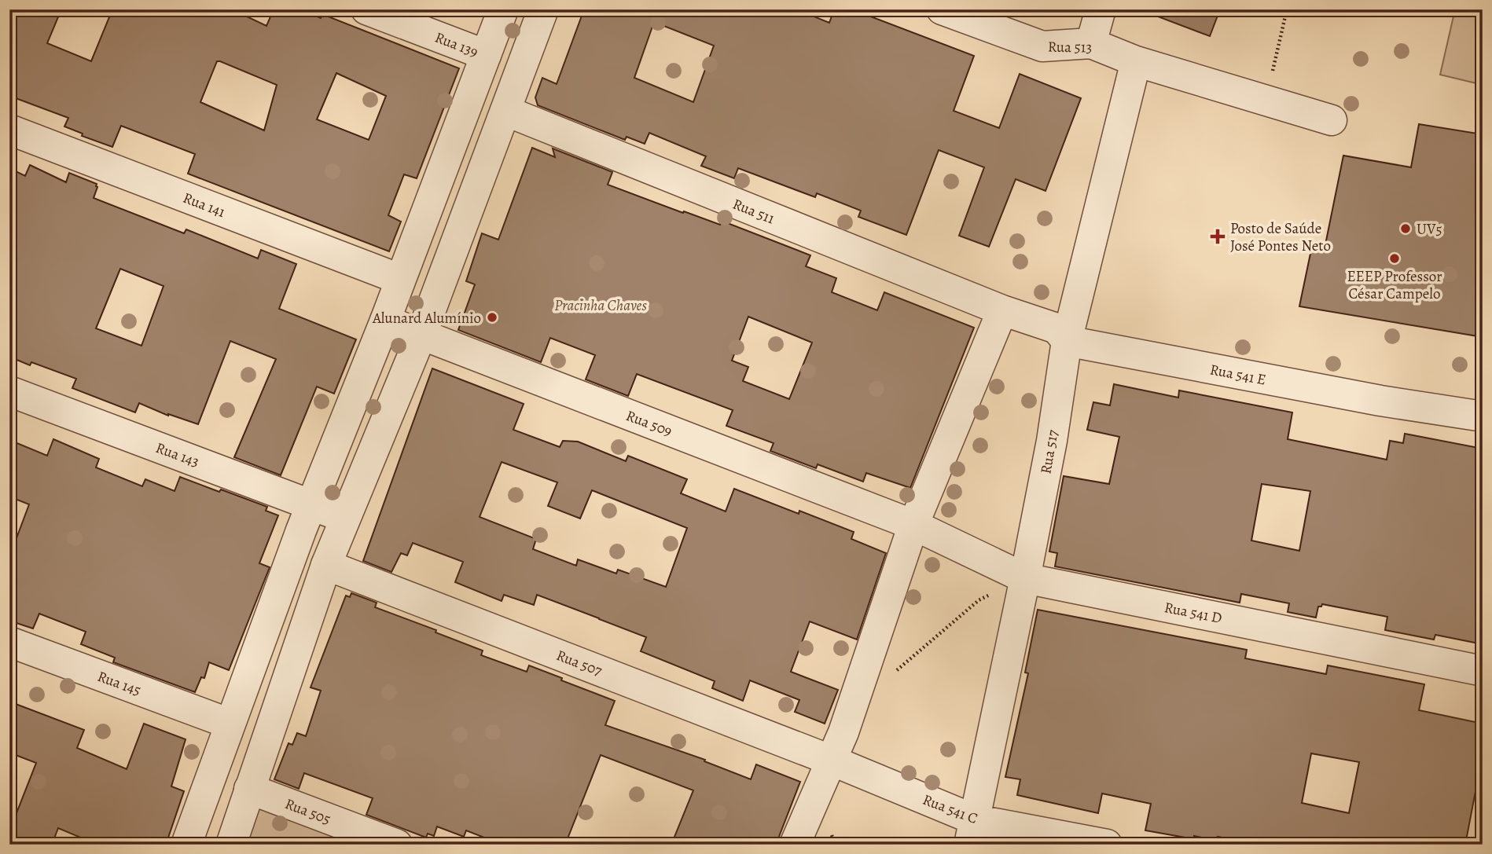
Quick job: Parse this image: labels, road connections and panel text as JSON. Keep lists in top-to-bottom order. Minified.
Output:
{"streets":{"street":["Rua 139","Rua 513","Rua 141","Rua 511","Rua 541 E","Rua 509","Rua 517","Rua 143","Rua 541 D","Rua 507","Rua 145","Rua 541 C","Rua 505"]},"crossings":[["Rua 513","Rua 517"],["Rua 511","Rua 541 E"],["Rua 541 E","Rua 517"],["Rua 509","Rua 541 D"],["Rua 517","Rua 541 D"],["Rua 517","Rua 541 C"],["Rua 507","Rua 541 C"]],"parks":["Pracinha Chaves"],"places":{"other":["UV5","EEEP Professor César Campelo","Alunard Alumínio"],"health":["Posto de Saúde José Pontes Neto"]}}
